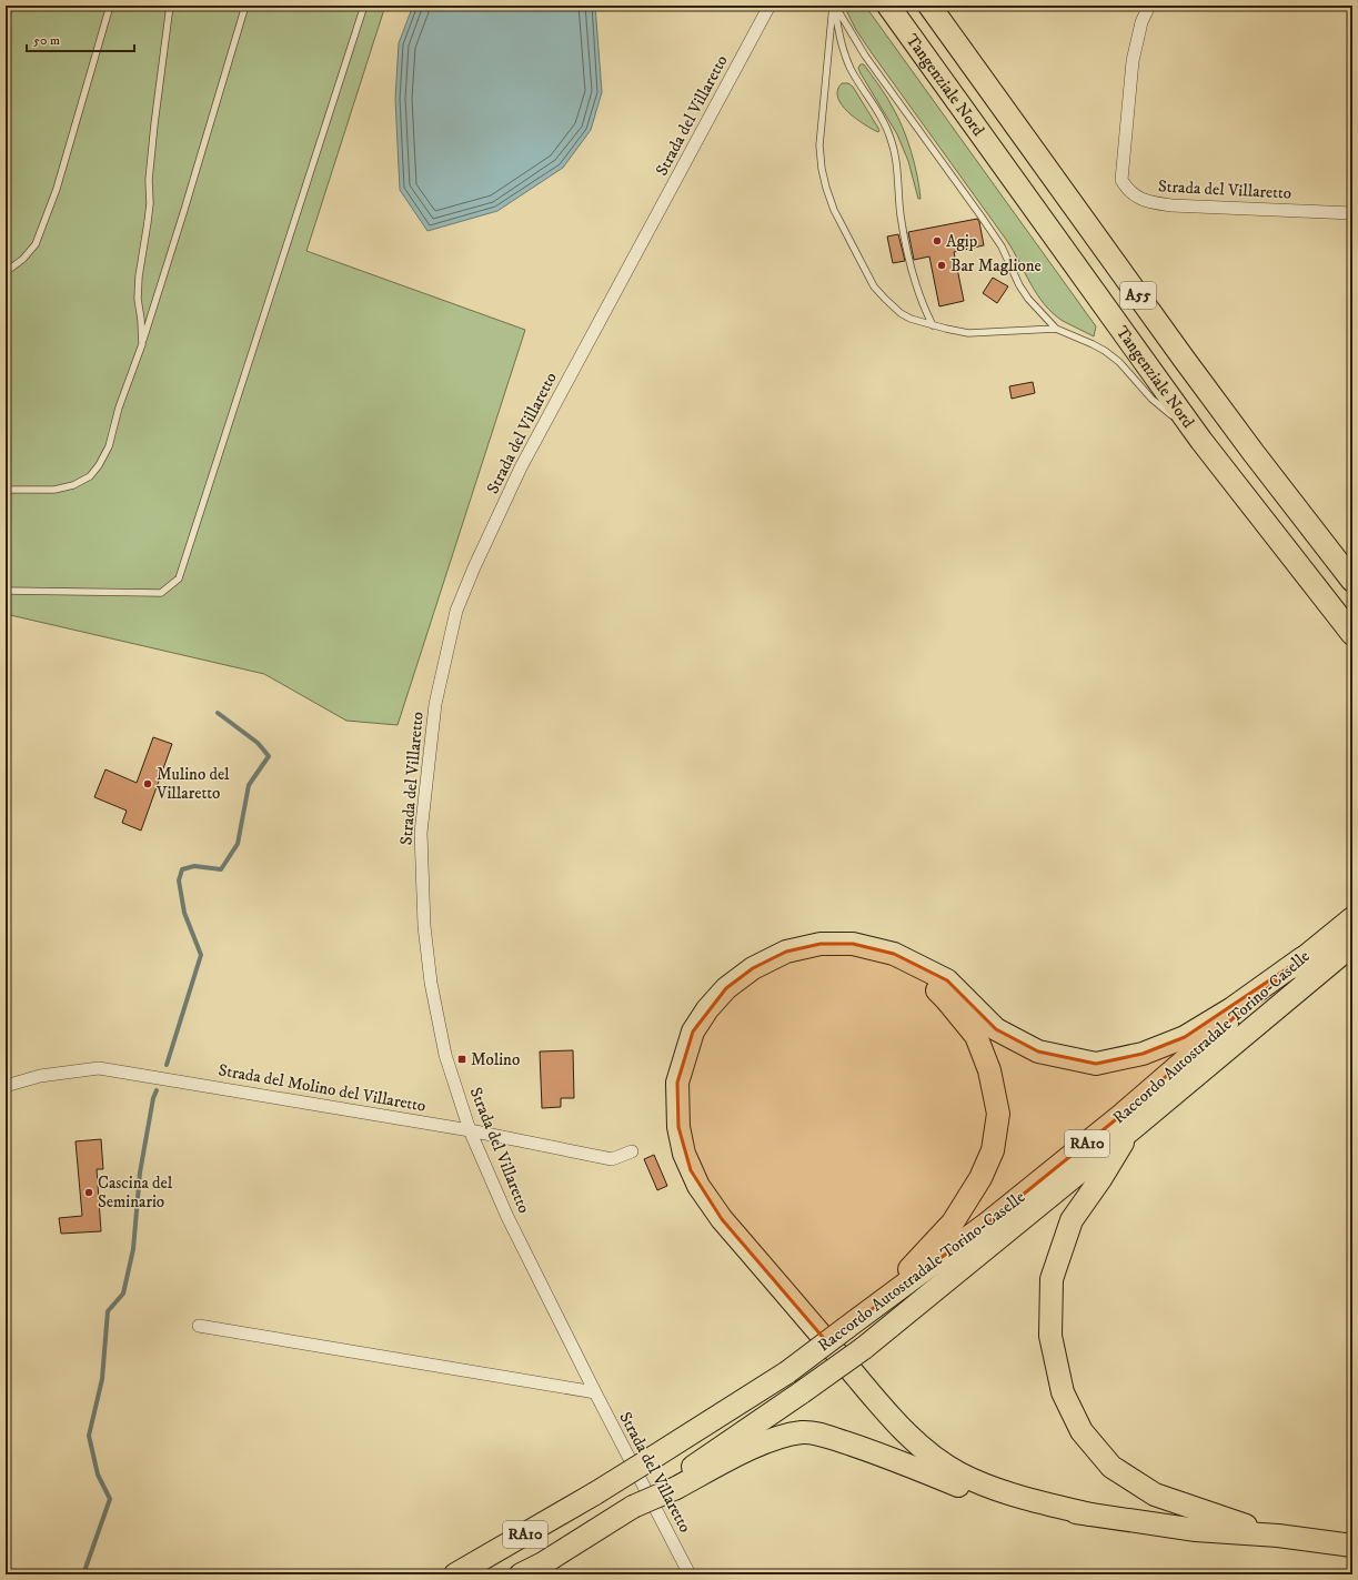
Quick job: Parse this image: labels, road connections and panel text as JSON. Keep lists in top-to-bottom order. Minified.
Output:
{"streets":{"highway":["Tangenziale Nord","A55","Raccordo Autostradale Torino-Caselle","RA10"],"street":["Strada del Villaretto","Strada del Molino del Villaretto"]},"crossings":[["Strada del Villaretto","Strada del Molino del Villaretto"]],"places":{"other":["Agip","Bar Maglione","Mulino del Villaretto","Cascina del Seminario"],"transit":["Molino"]},"scale_bar":"50 m"}
